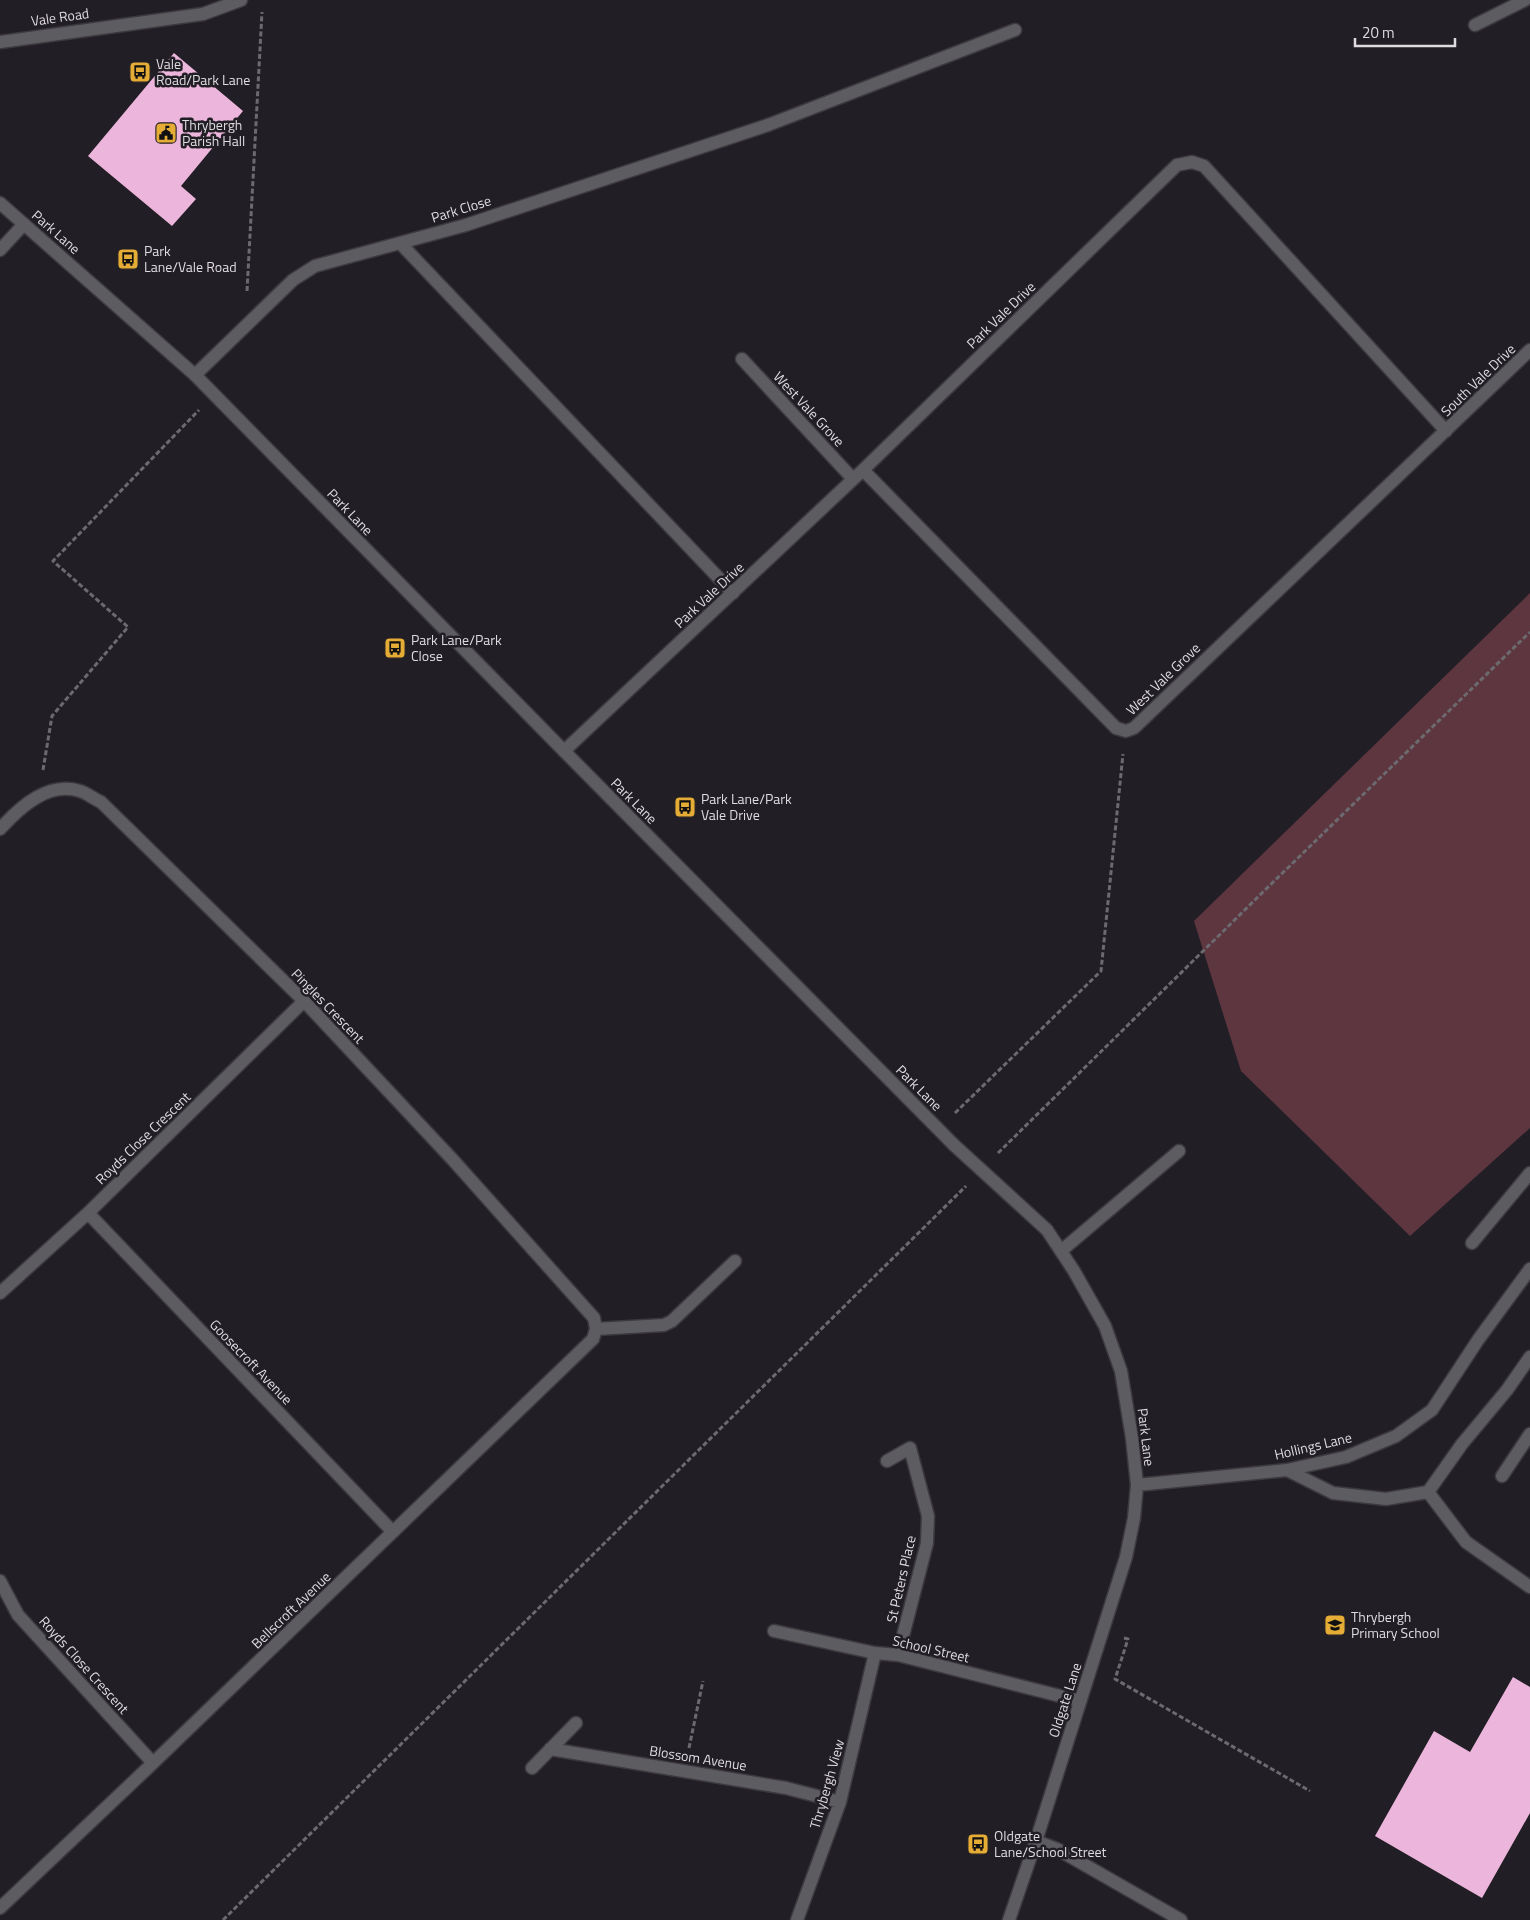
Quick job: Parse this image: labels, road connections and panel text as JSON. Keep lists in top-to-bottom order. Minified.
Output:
{"streets":{"street":["Vale Road","Park Close","Park Lane","Park Vale Drive","South Vale Drive","West Vale Grove","Pingles Crescent","Royds Close Crescent","Goosecroft Avenue","Hollings Lane","St Peters Place","Bellscroft Avenue","School Street","Oldgate Lane","Blossom Avenue","Thrybergh View"]},"crossings":[["Park Close","Park Lane"],["Park Lane","Park Vale Drive"],["Park Lane","Hollings Lane"],["Park Lane","Oldgate Lane"],["Park Vale Drive","South Vale Drive"],["Park Vale Drive","West Vale Grove"],["South Vale Drive","West Vale Grove"],["Pingles Crescent","Royds Close Crescent"],["Pingles Crescent","Bellscroft Avenue"],["Royds Close Crescent","Goosecroft Avenue"],["Royds Close Crescent","Bellscroft Avenue"],["Goosecroft Avenue","Bellscroft Avenue"],["Hollings Lane","Oldgate Lane"],["St Peters Place","School Street"],["School Street","Oldgate Lane"],["School Street","Thrybergh View"],["Blossom Avenue","Thrybergh View"]],"places":{"bus stop":["Vale Road/Park Lane","Park Lane/Vale Road","Park Lane/Park Close","Park Lane/Park Vale Drive","Oldgate Lane/School Street"],"public building":["Thrybergh Parish Hall"],"school or university":["Thrybergh Primary School"]},"scale_bar":"20 m"}
